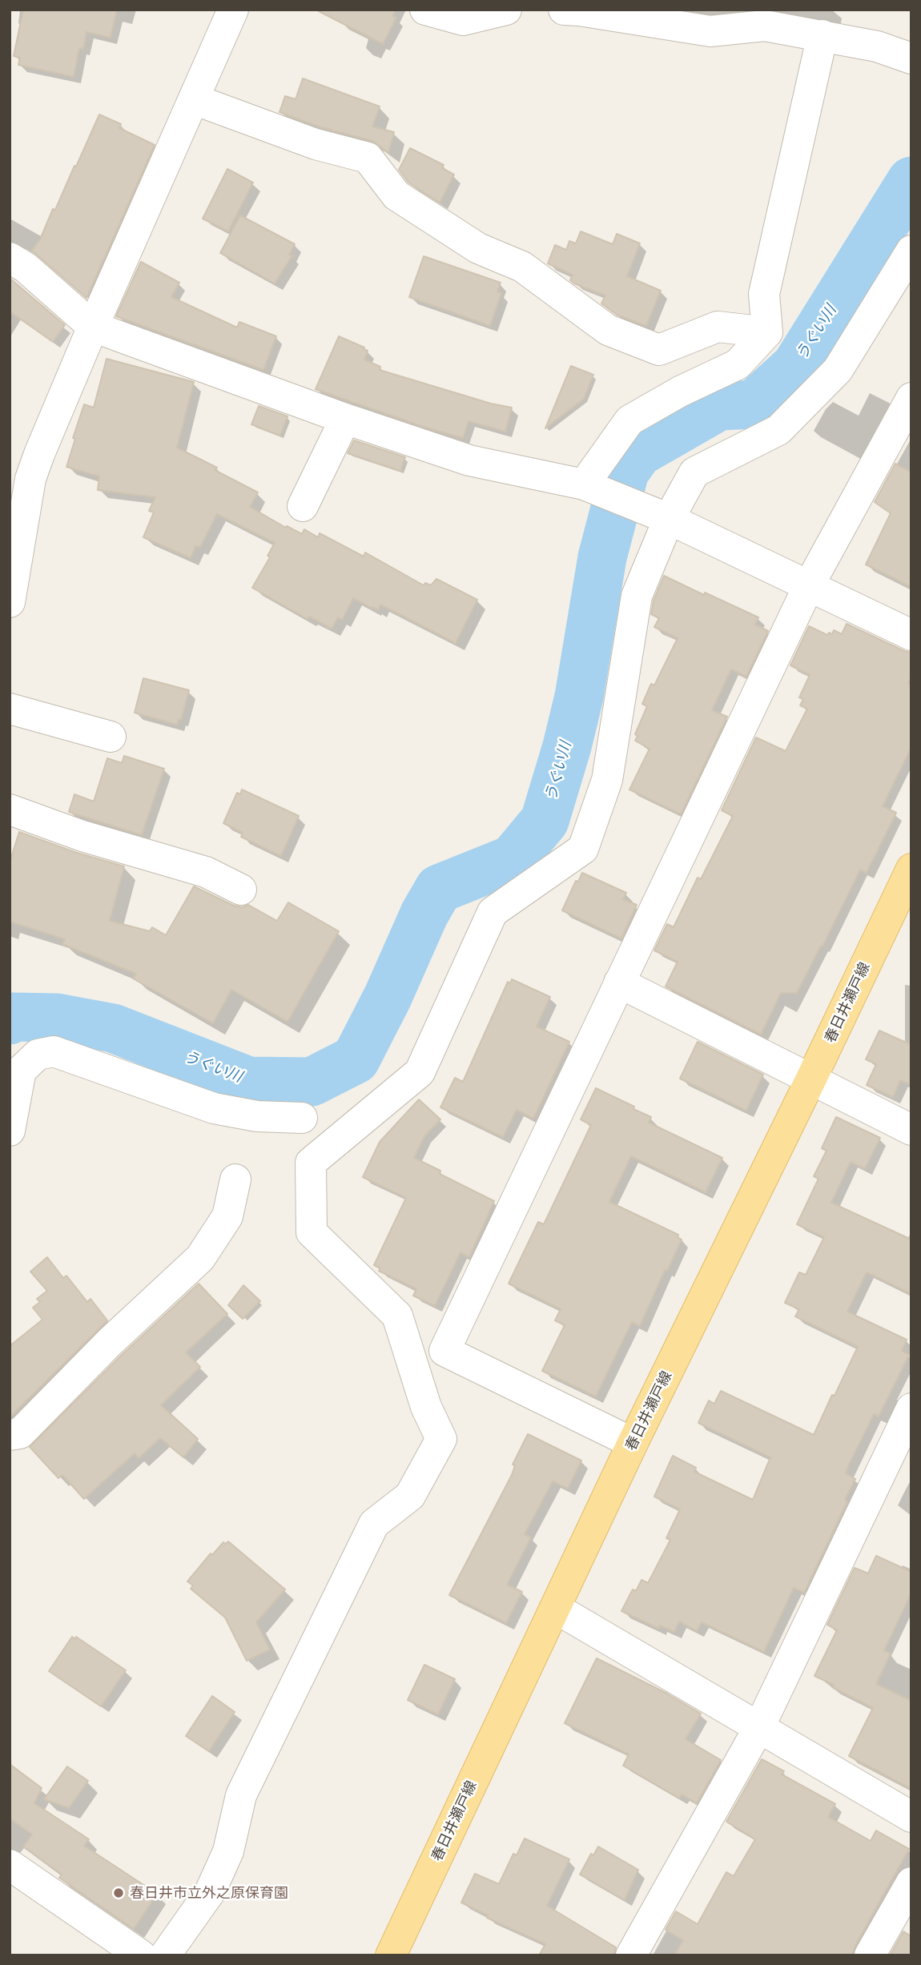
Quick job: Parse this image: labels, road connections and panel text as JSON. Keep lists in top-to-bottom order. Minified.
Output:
{"streets":{"main road":["春日井瀬戸線"]},"water":["うぐい川"],"places":["春日井市立外之原保育園"]}
